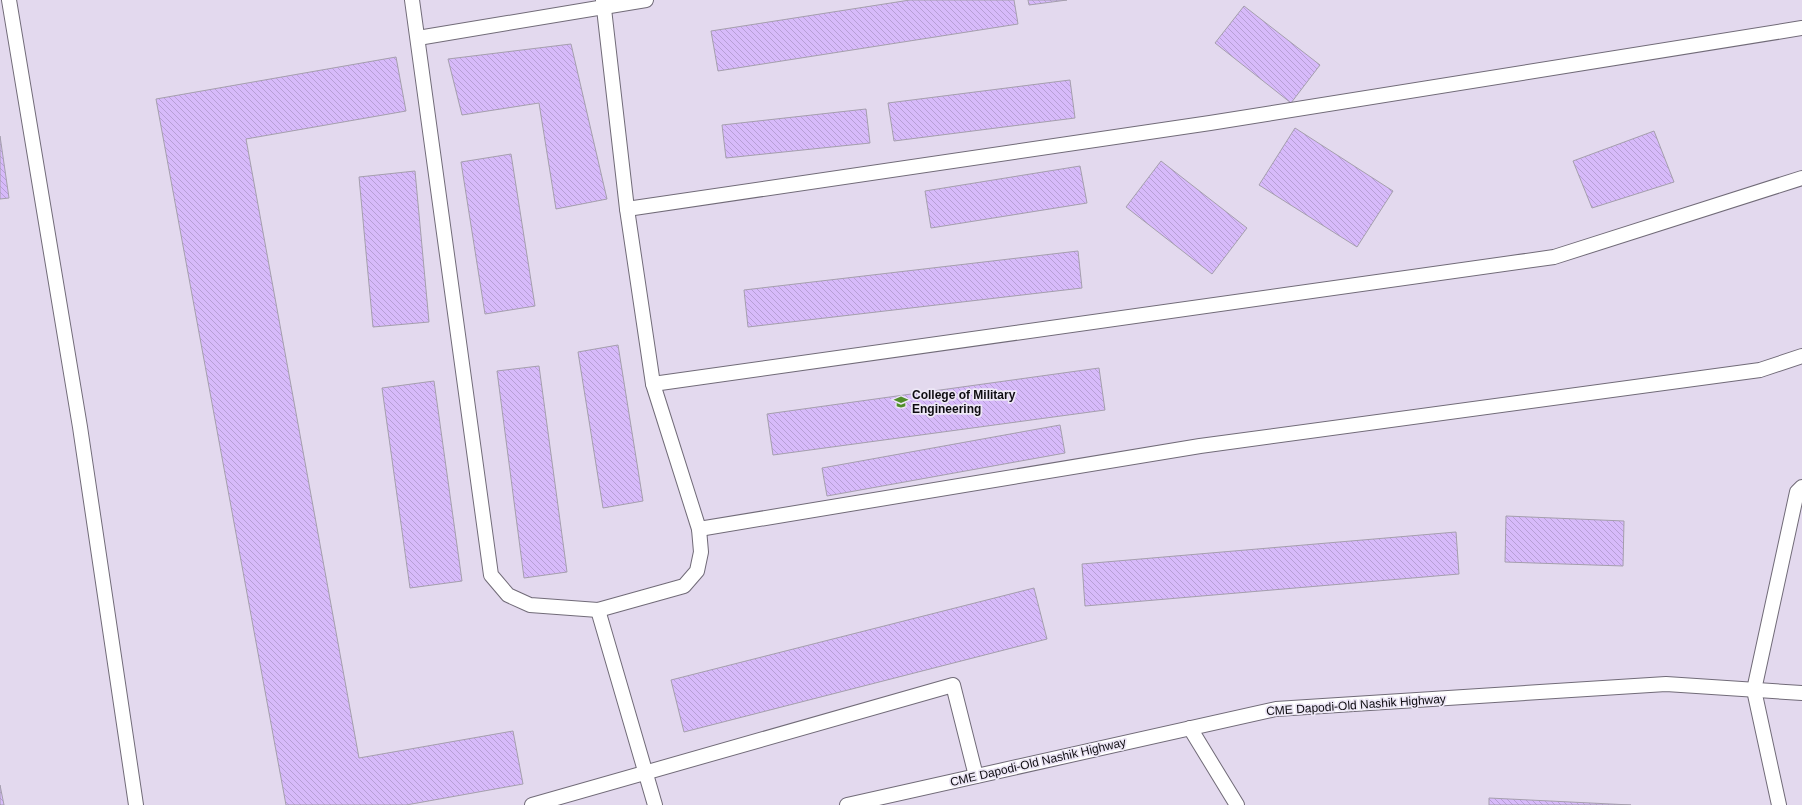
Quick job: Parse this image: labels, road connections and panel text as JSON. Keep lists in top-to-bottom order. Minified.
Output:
{"streets":{"lane":["CME Dapodi-Old Nashik Highway"]},"places":{"school or university":["College of Military Engineering"]}}
